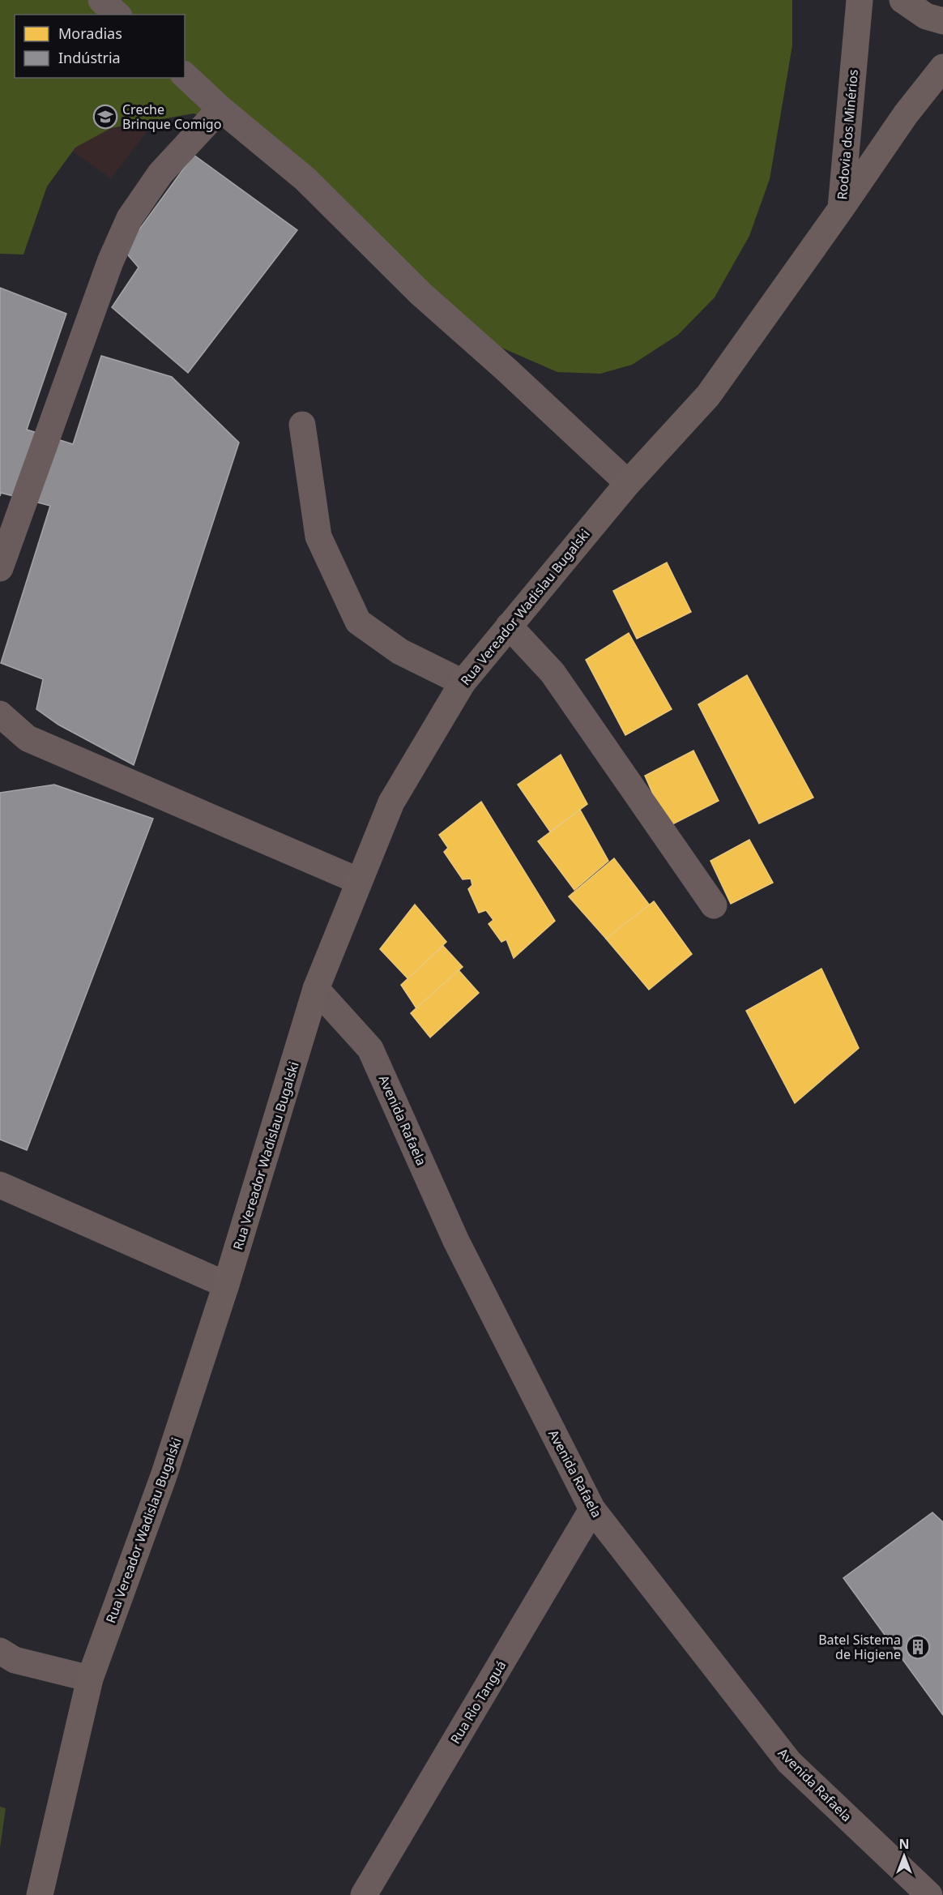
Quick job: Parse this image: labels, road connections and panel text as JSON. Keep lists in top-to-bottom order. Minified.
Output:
{"streets":{"main road":["Rodovia dos Minérios","Rua Vereador Wadislau Bugalski"],"street":["Avenida Rafaela","Rua Rio Tanguá"]},"crossings":[["Rodovia dos Minérios","Rua Vereador Wadislau Bugalski"],["Rua Vereador Wadislau Bugalski","Avenida Rafaela"],["Avenida Rafaela","Rua Rio Tanguá"]],"places":{"school or university":["Creche Brinque Comigo"],"building":["Batel Sistema de Higiene"]},"legend":["Moradias","Indústria"],"north":"top"}
